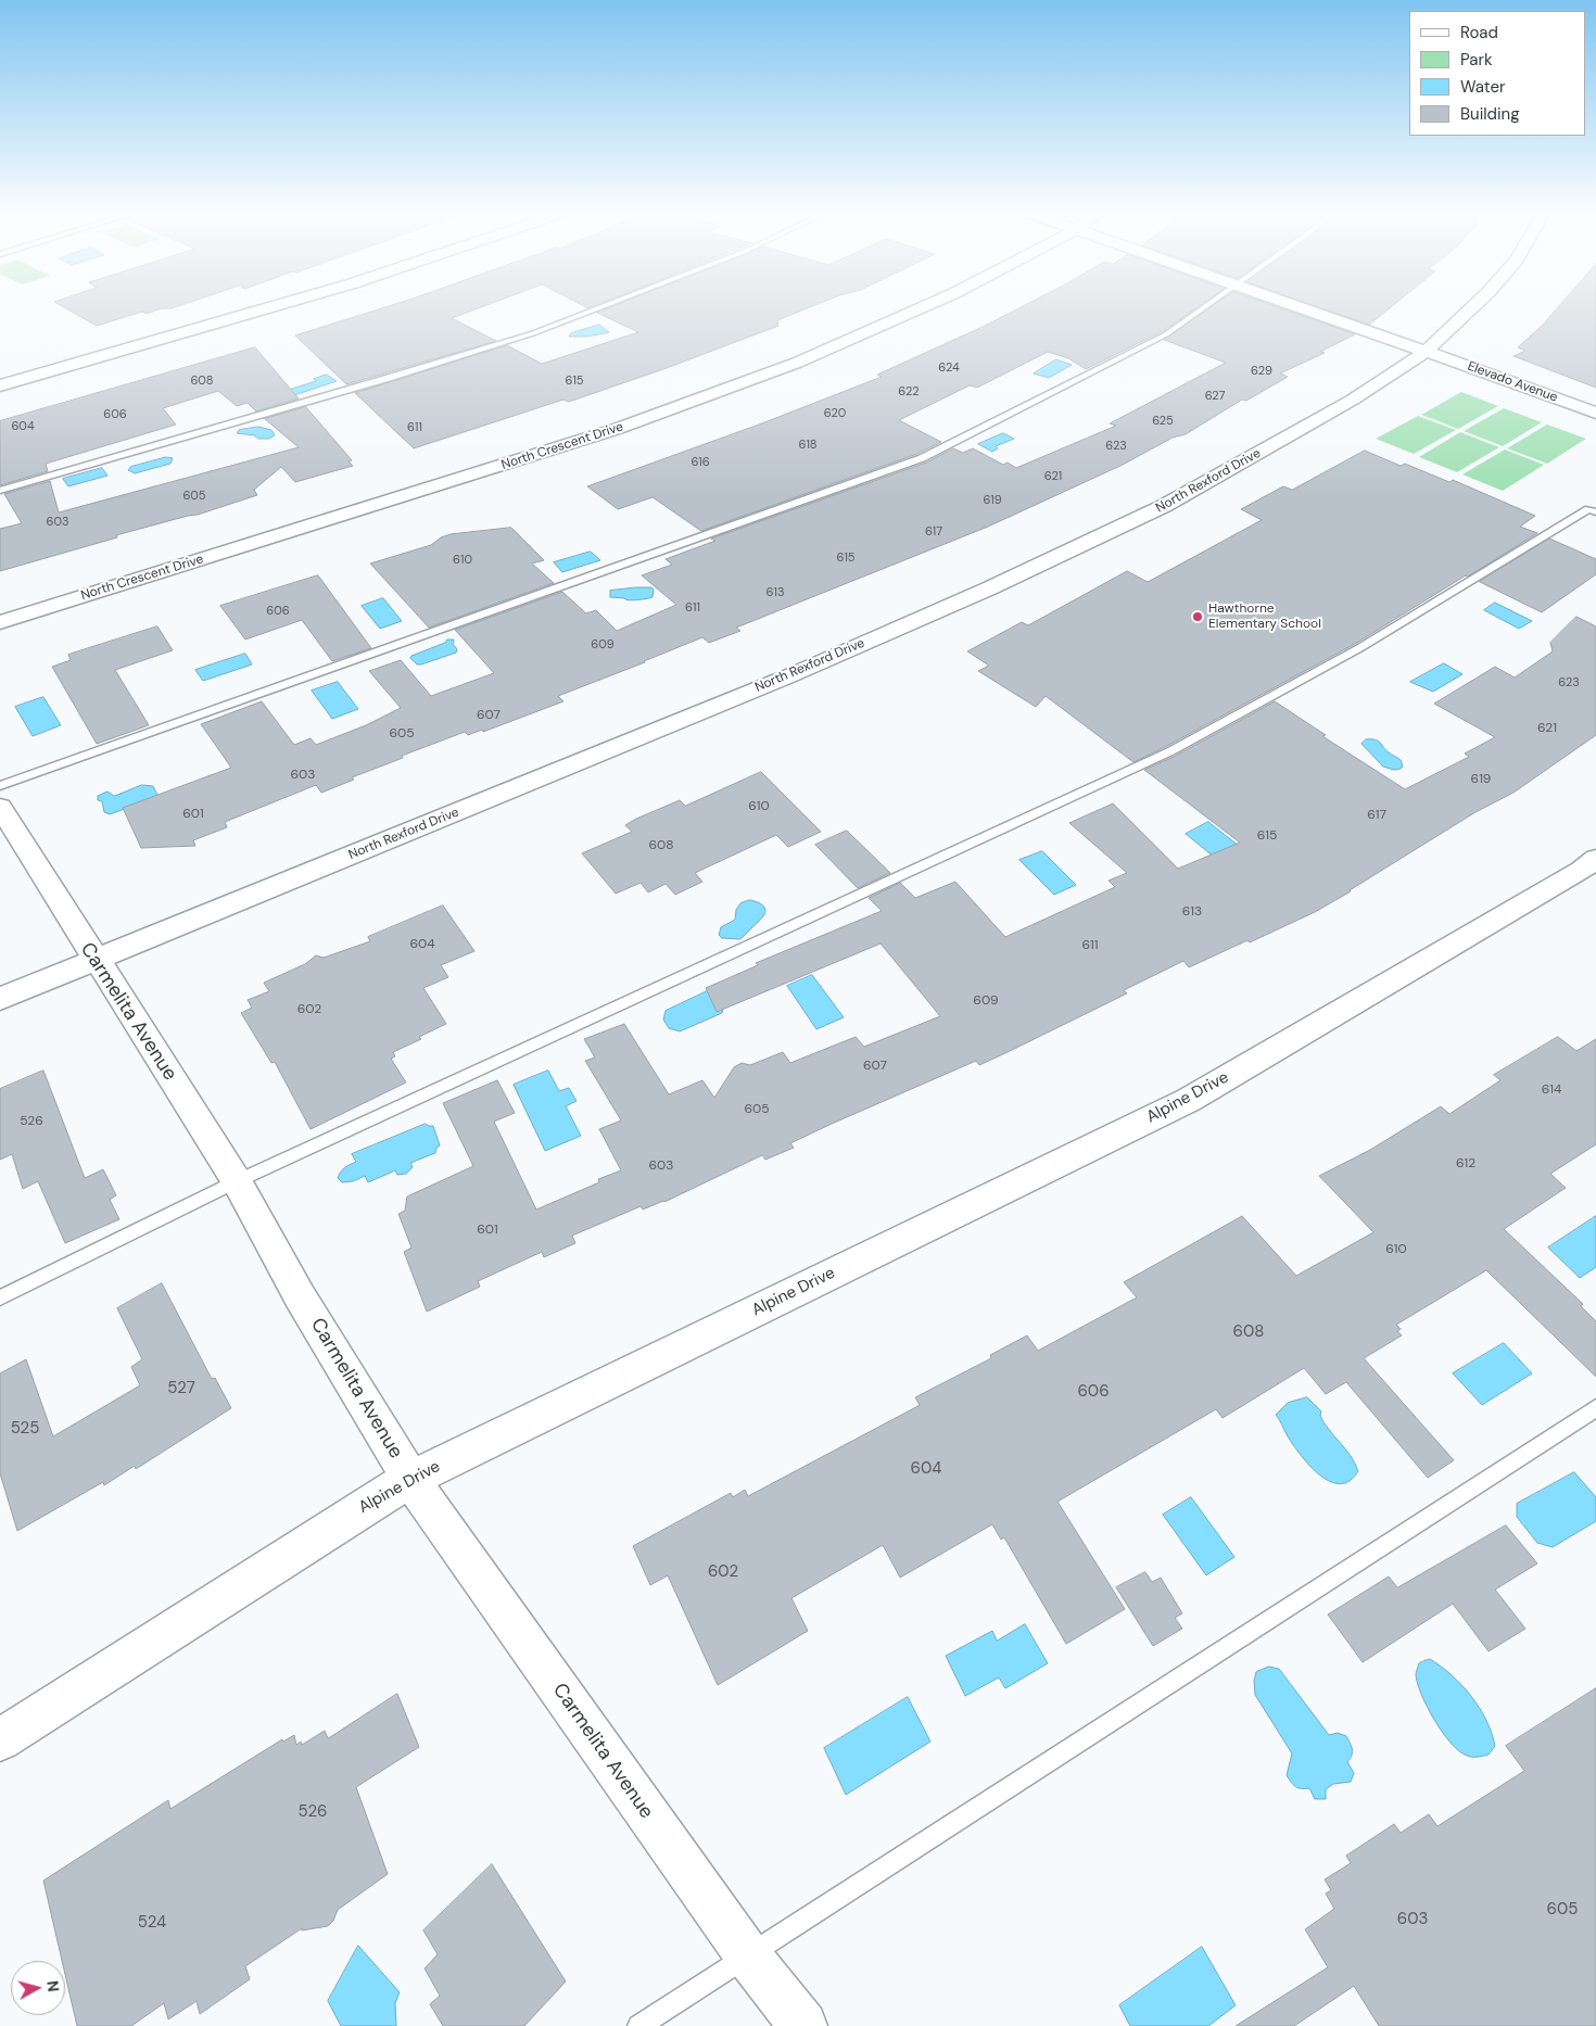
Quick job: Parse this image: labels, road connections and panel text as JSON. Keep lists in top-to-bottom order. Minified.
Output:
{"streets":{"street":["Elevado Avenue","North Crescent Drive","North Rexford Drive","Carmelita Avenue","Alpine Drive"]},"crossings":[["Elevado Avenue","North Rexford Drive"],["North Rexford Drive","Carmelita Avenue"],["Carmelita Avenue","Alpine Drive"]],"places":["Hawthorne Elementary School"],"house_numbers":["624","629","608","615","622","627","620","606","625","604","611","618","623","616","621","605","619","603","617","615","610","613","611","606","609","623","607","621","605","603","619","610","601","617","615","608","613","604","611","609","602","607","614","605","526","612","603","601","610","608","527","606","525","604","602","526","605","603","524"],"legend":["Road","Park","Water","Building"],"north":"right"}
